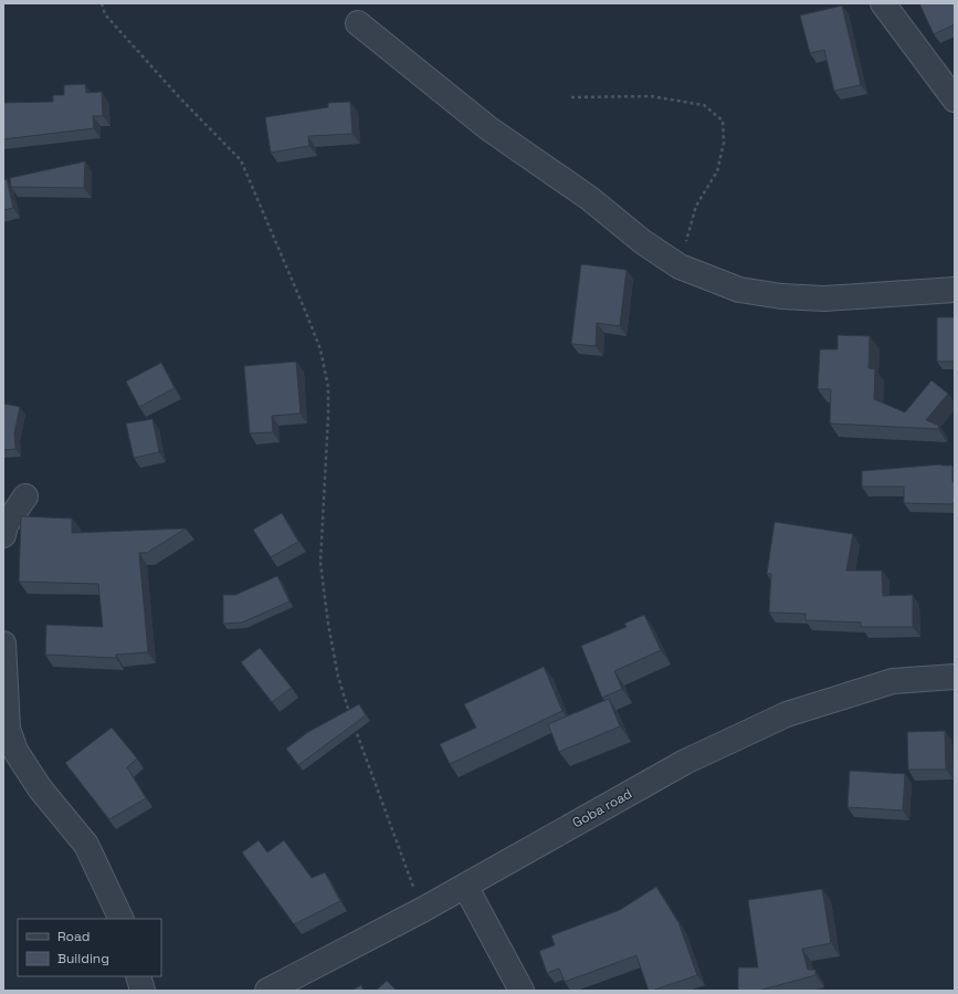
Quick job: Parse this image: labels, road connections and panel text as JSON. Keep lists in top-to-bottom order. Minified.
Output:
{"streets":{"street":["Goba road"]},"legend":["Road","Building"]}
